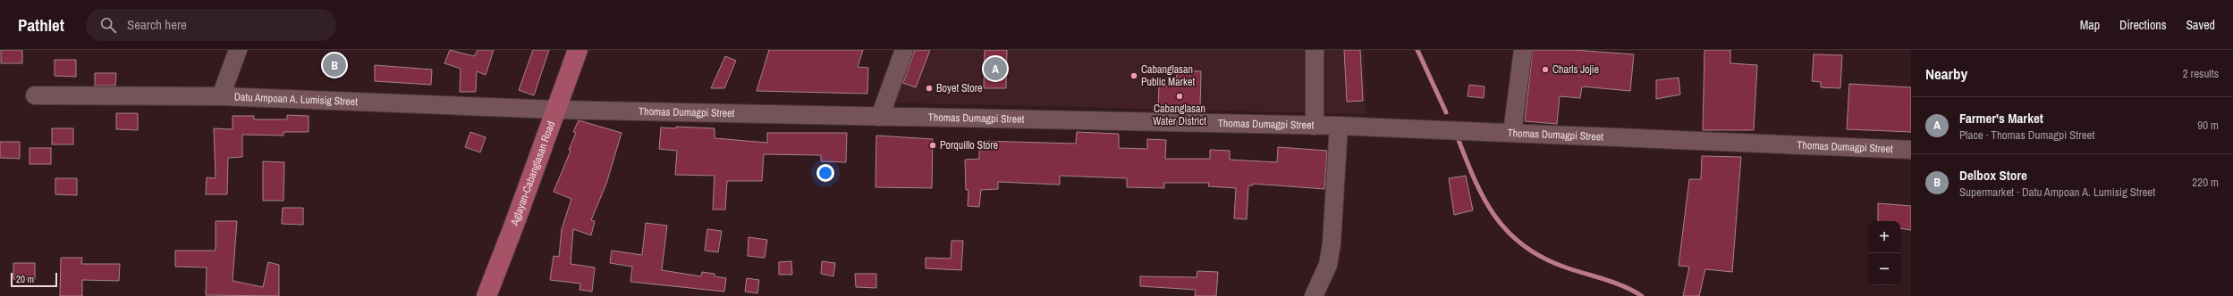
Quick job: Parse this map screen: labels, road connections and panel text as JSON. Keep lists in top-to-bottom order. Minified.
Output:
{"streets":{"main road":["Aglayan-Cabanglasan Road"],"street":["Datu Ampoan A. Lumisig Street","Thomas Dumagpi Street"]},"crossings":[["Datu Ampoan A. Lumisig Street","Thomas Dumagpi Street"],["Datu Ampoan A. Lumisig Street","Aglayan-Cabanglasan Road"],["Thomas Dumagpi Street","Aglayan-Cabanglasan Road"]],"places":["Charls Jojie","Cabanglasan Public Market","Boyet Store","Cabanglasan Water District","Porquillo Store"],"scale_bar":"20 m","page":{"header":"Pathlet","search":"Search here","nav":["Map","Directions","Saved"],"heading":["Nearby","2 results"],"pins":["B","A"],"list":[{"mark":"A","name":"Farmer's Market","note":"Place · Thomas Dumagpi Street","value":"90 m"},{"mark":"B","name":"Delbox Store","note":"Supermarket · Datu Ampoan A. Lumisig Street","value":"220 m"}],"map_buttons":["+","−"],"scale":"20 m"}}
